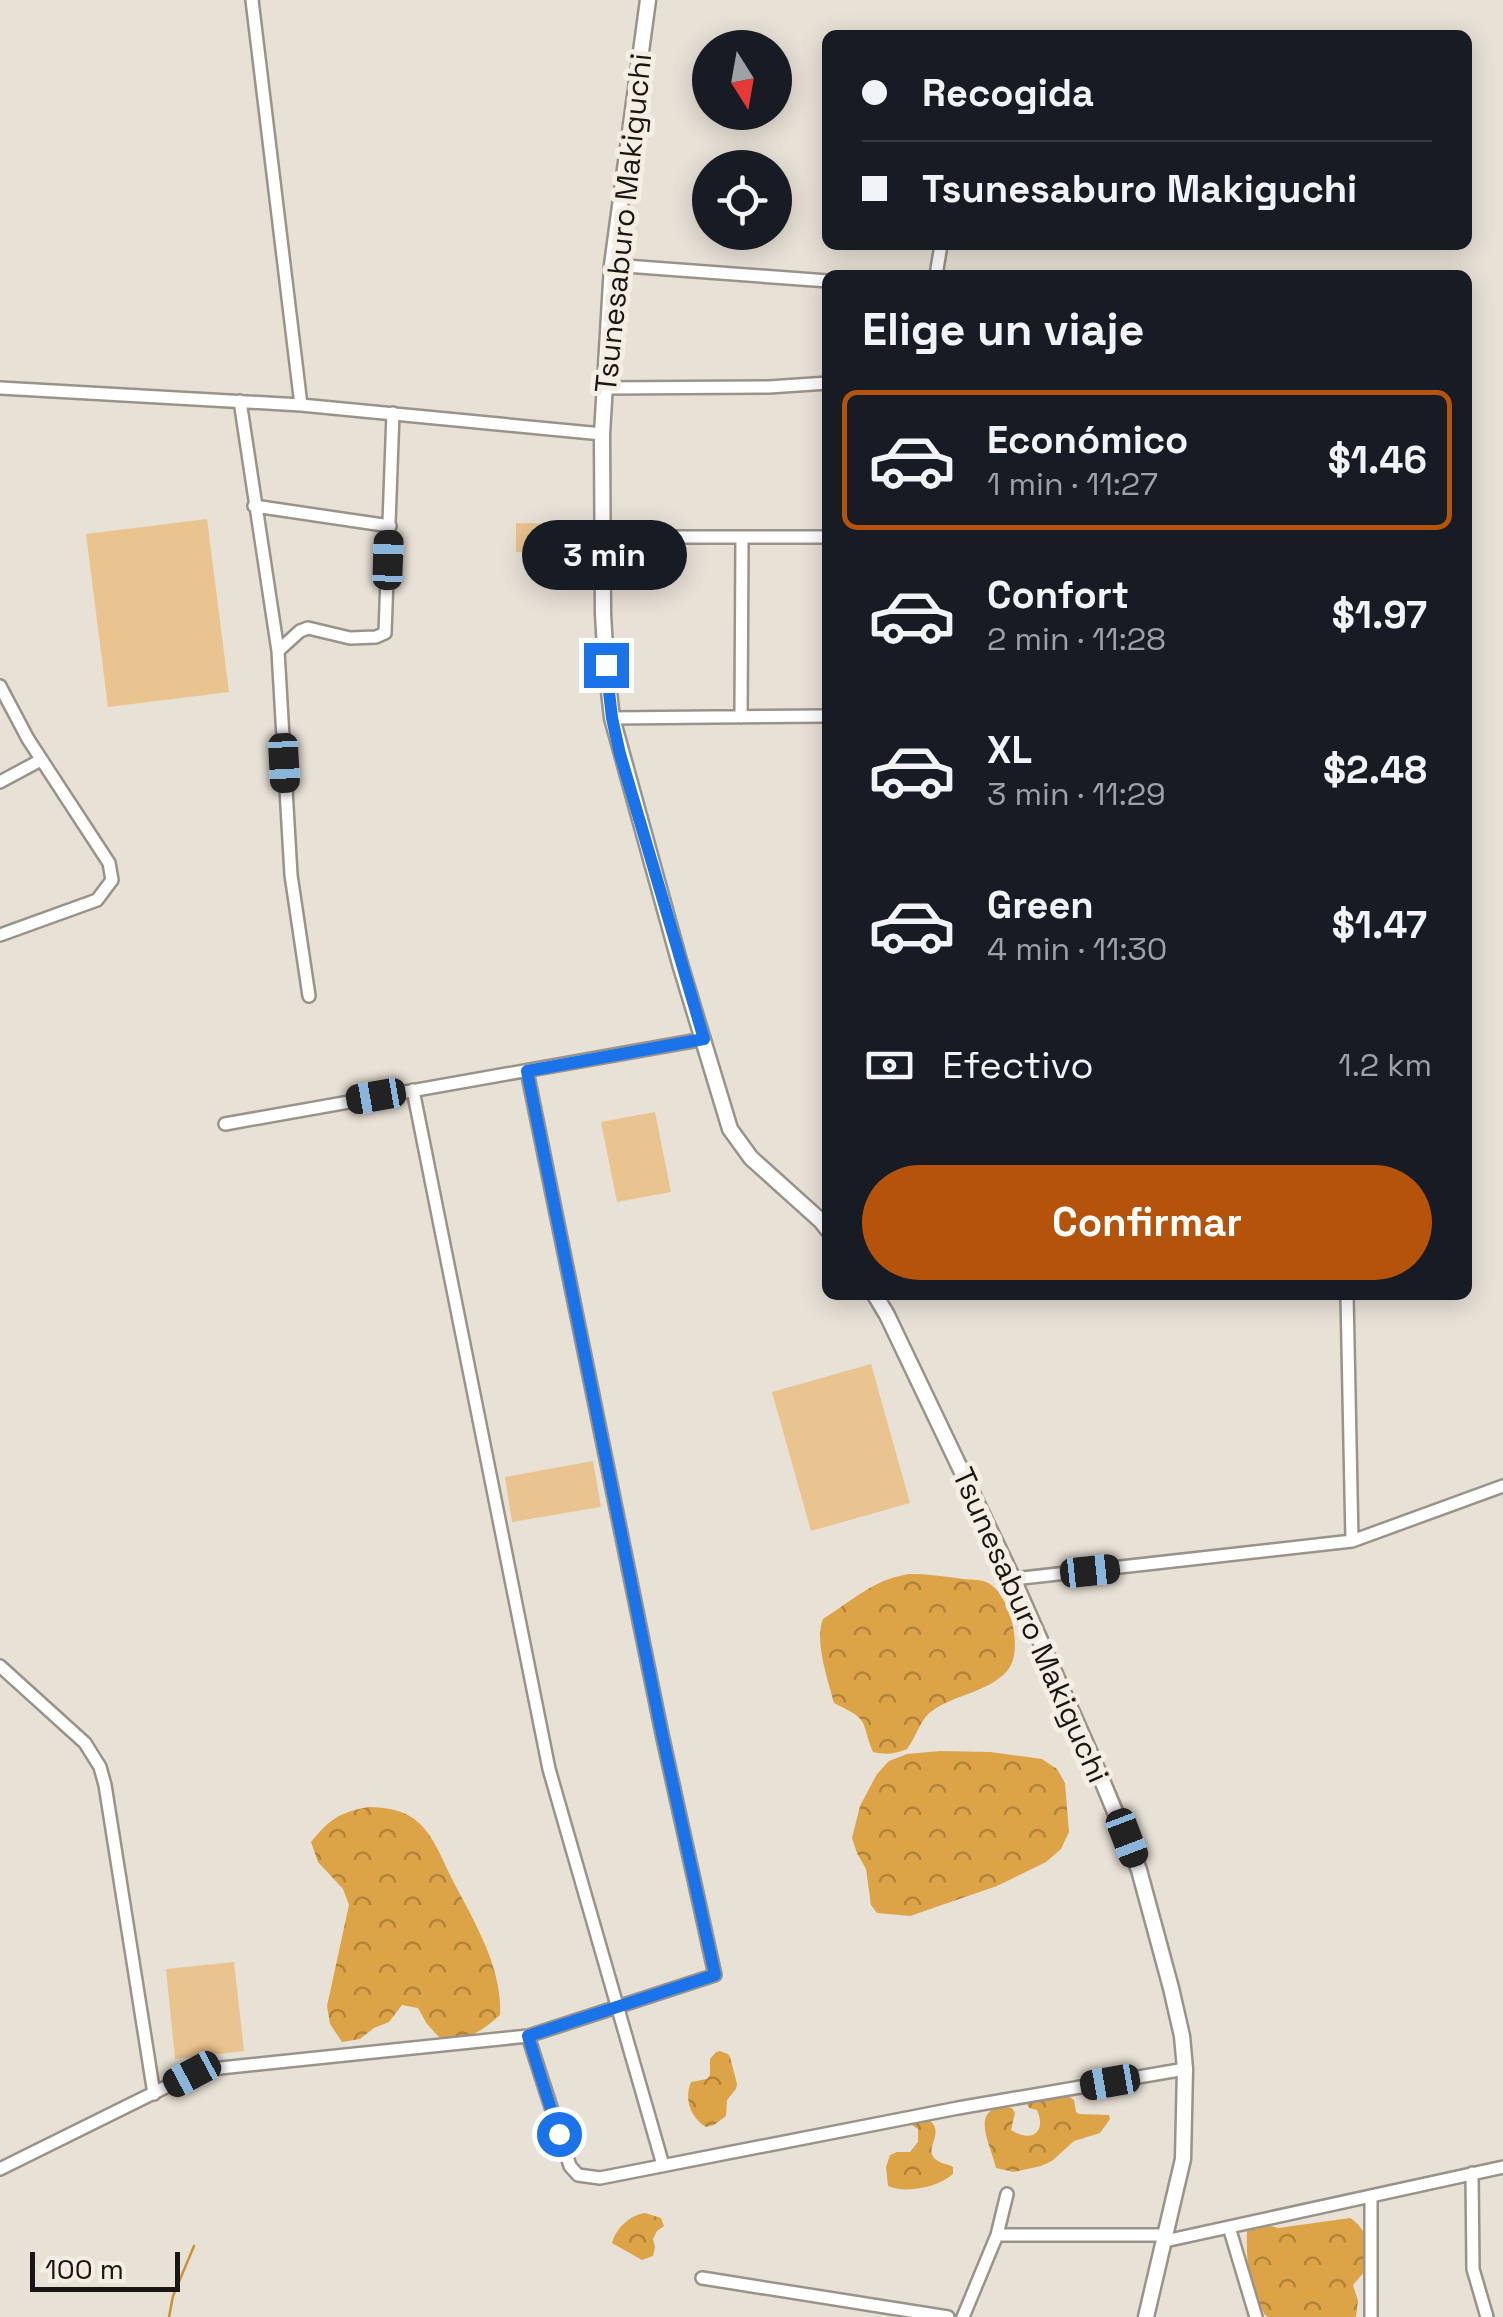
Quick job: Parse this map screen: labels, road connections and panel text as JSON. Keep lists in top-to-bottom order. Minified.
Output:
{"streets":{"street":["Tsunesaburo Makiguchi"]},"scale_bar":"100 m","north":"bottom","page":{"banner":["Recogida","Tsunesaburo Makiguchi"],"heading":"Elige un viaje","list":[{"name":"Económico","note":"1 min · 11:27","value":"$1.46"},{"name":"Confort","note":"2 min · 11:28","value":"$1.97"},{"name":"XL","note":"3 min · 11:29","value":"$2.48"},{"name":"Green","note":"4 min · 11:30","value":"$1.47"}],"bubble":"3 min","pay":["Efectivo","1.2 km"],"buttons":"Confirmar","scale":"100 m"}}
